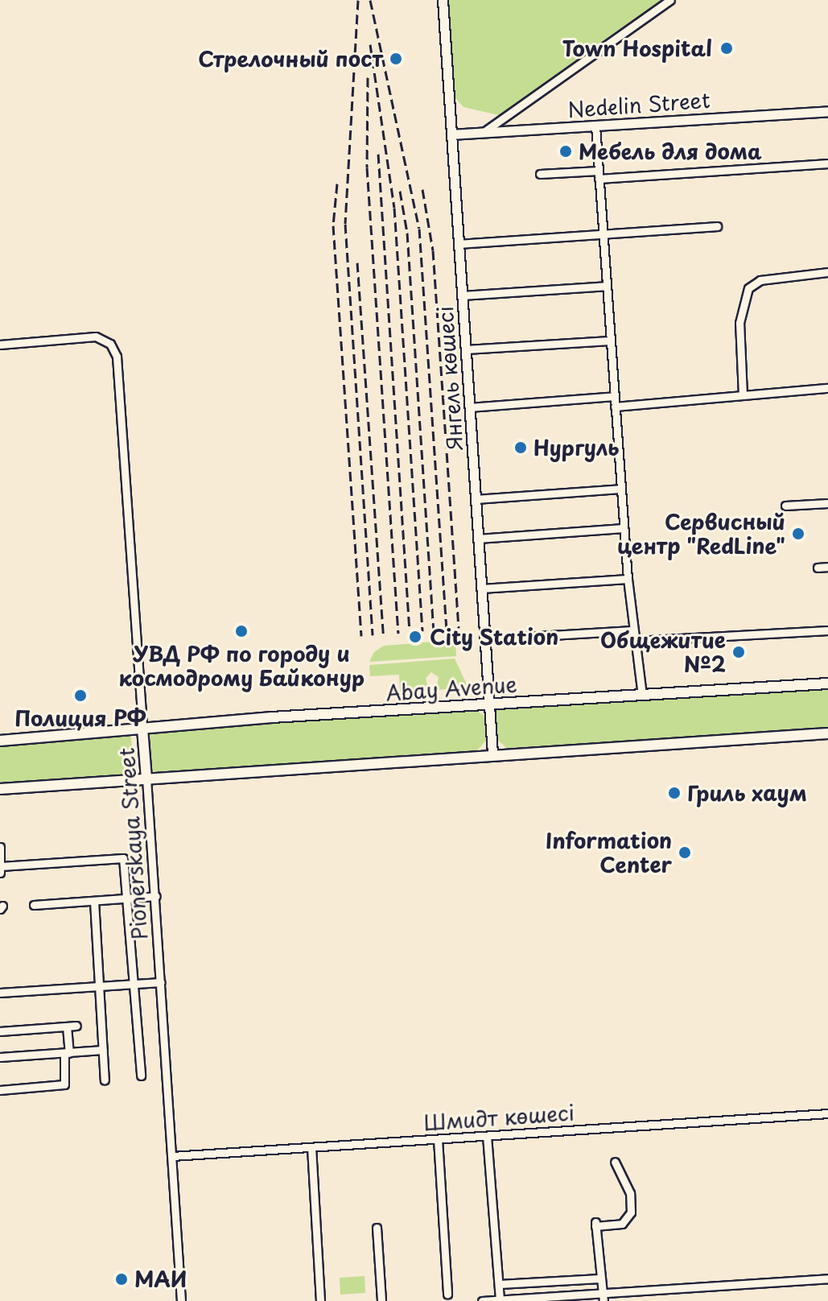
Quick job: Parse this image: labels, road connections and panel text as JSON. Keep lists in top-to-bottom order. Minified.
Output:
{"streets":{"main road":["Abay Avenue","Pionerskaya Street"],"street":["Nedelin Street","Янгель көшесі","Шмидт көшесі"]},"crossings":[["Nedelin Street","Янгель көшесі"],["Янгель көшесі","Abay Avenue"],["Abay Avenue","Pionerskaya Street"],["Pionerskaya Street","Шмидт көшесі"]],"places":["Town Hospital","Стрелочный пост","Мебель для дома","Нургуль","Сервисный центр \"RedLine\"","УВД РФ по городу и космодрому Байконур","City Station","Общежитие №2","Полиция РФ","Гриль хаум","Information Center","МАИ"]}
